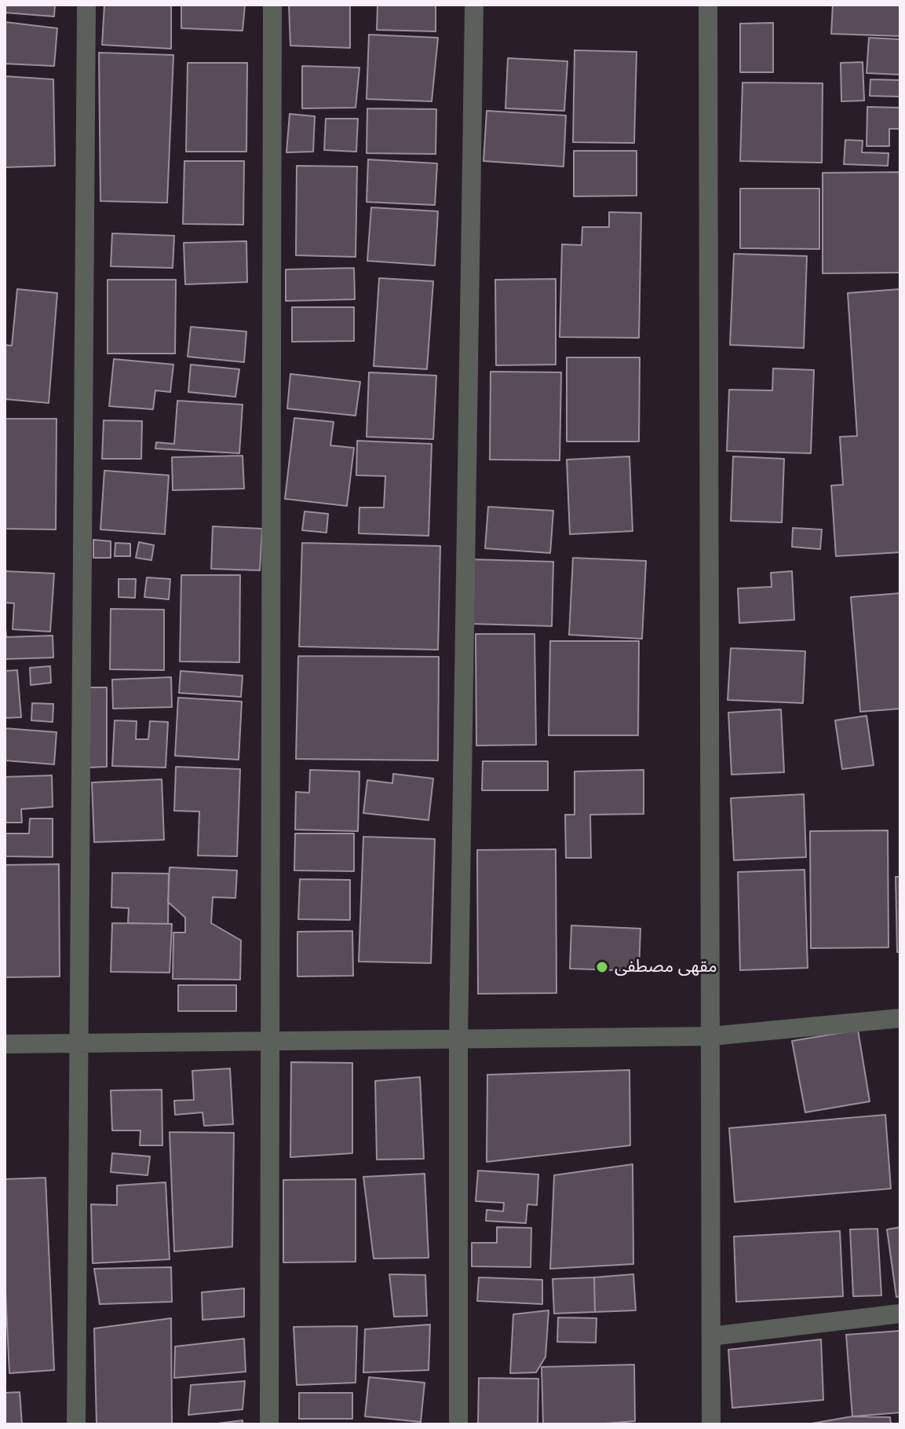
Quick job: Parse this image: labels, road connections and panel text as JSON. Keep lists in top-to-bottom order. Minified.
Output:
{"places":["مقهى مصطفى"]}
